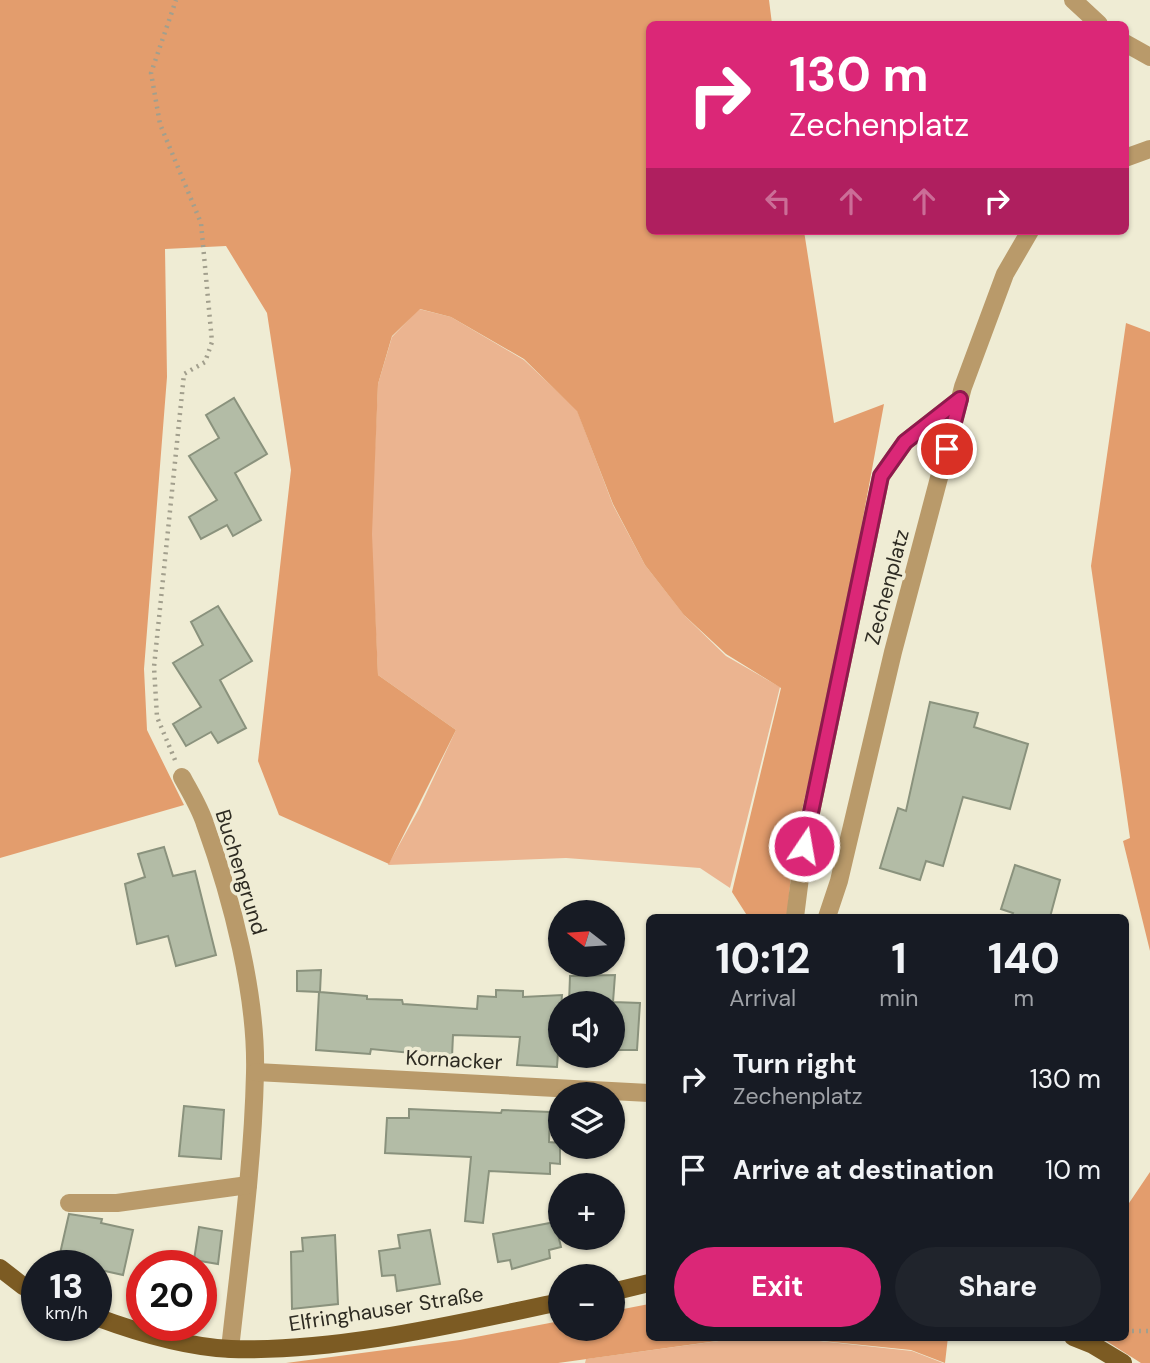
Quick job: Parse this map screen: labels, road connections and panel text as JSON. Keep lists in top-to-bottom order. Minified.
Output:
{"streets":{"main road":["Elfringhauser Straße"],"street":["Zechenplatz","Buchengrund","Kornacker"]},"crossings":[["Buchengrund","Kornacker"],["Buchengrund","Elfringhauser Straße"]],"north":"left","page":{"turn":["130 m","Zechenplatz"],"map_buttons":["+","−"],"eta":["10:12","Arrival","1","min","140","m"],"list":[{"name":"Turn right","note":"Zechenplatz","value":"130 m"},{"name":"Arrive at destination","value":"10 m"}],"buttons":["Exit","Share"],"speed":"13 km/h","limit":"20"}}
